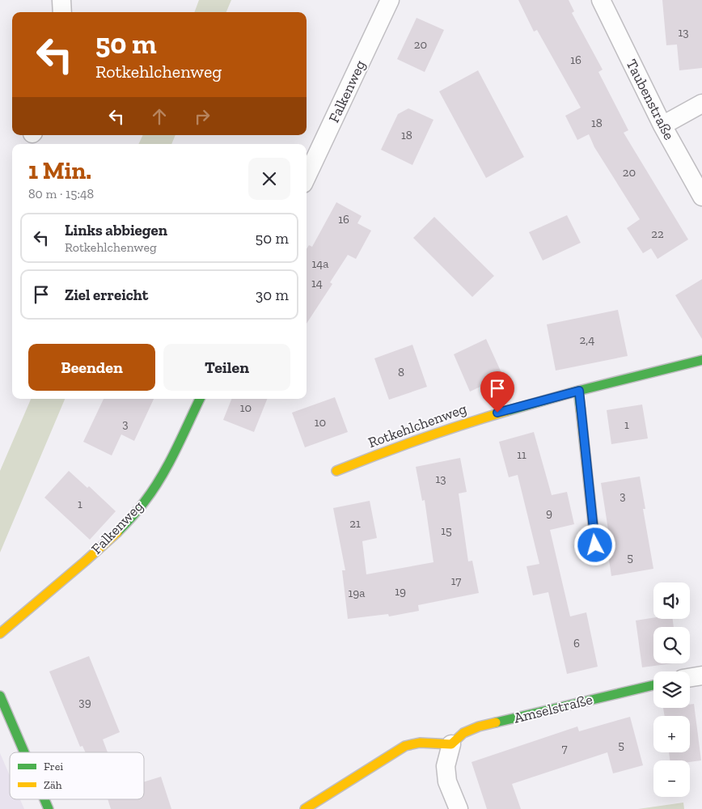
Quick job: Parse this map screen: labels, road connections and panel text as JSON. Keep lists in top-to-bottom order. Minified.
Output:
{"streets":{"street":["Falkenweg","Taubenstraße","Rotkehlchenweg","Amselstraße"]},"house_numbers":["13","20","16","18","18","20","16","22","14a","14","2,4","8","10","10","3","1","11","13","3","1","9","21","15","5","17","19","19a","6","39","5","7"],"legend":["Frei","Zäh"],"page":{"turn":["50 m","Rotkehlchenweg"],"heading":["1 Min.","80 m · 15:48"],"list":[{"name":"Links abbiegen","note":"Rotkehlchenweg","value":"50 m"},{"name":"Ziel erreicht","value":"30 m"}],"buttons":["Beenden","Teilen"],"map_buttons":["+","−"]}}
